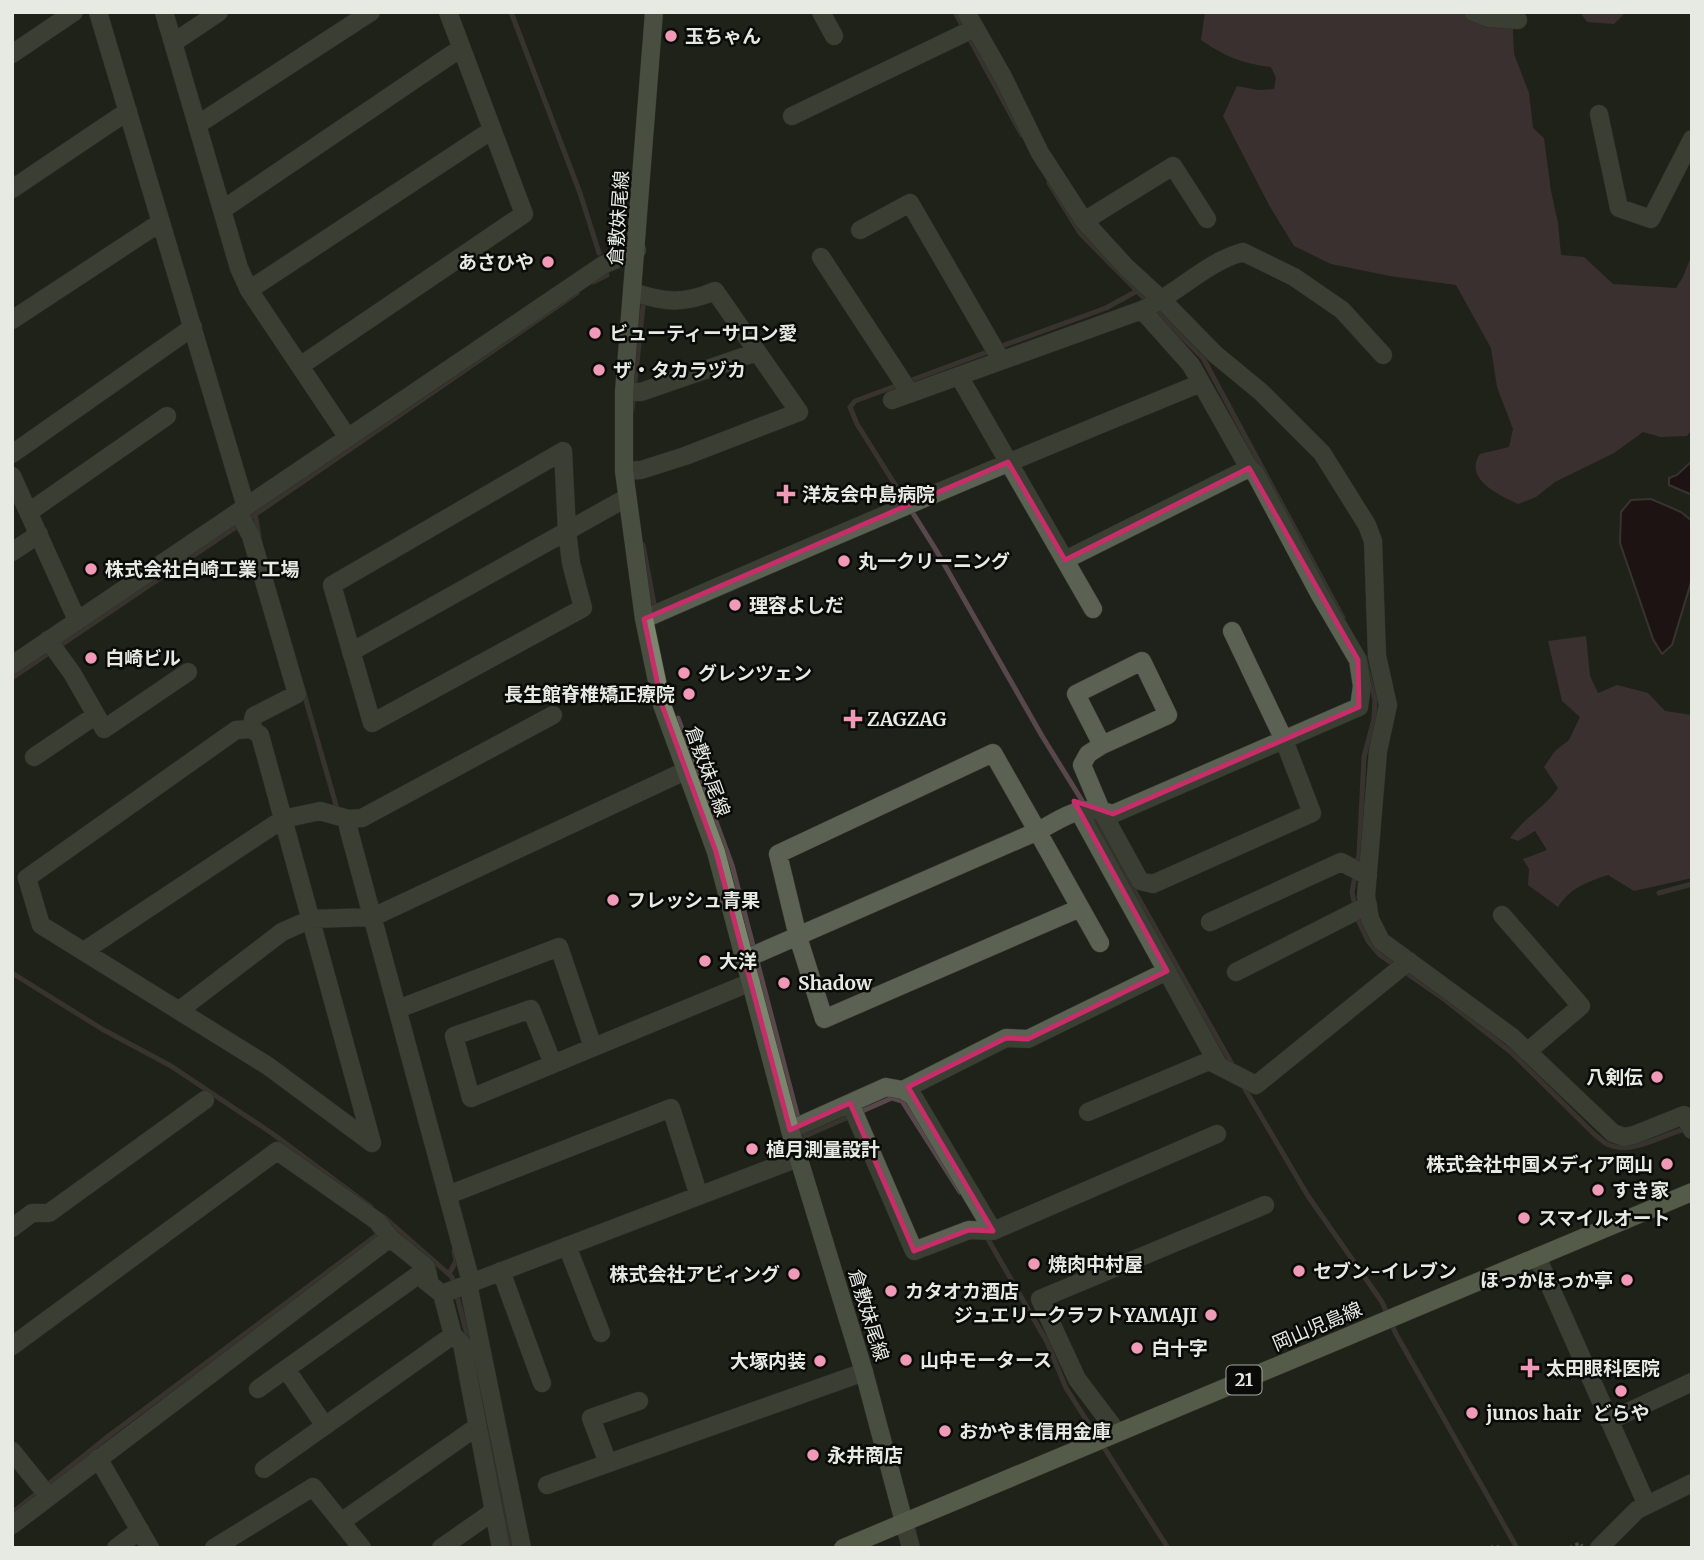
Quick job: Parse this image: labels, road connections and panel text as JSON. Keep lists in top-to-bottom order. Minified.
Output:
{"streets":{"main road":["倉敷妹尾線","岡山児島線","21"]},"crossings":[["倉敷妹尾線","岡山児島線"]],"places":{"other":["玉ちゃん","あさひや","ビューティーサロン愛","ザ・タカラヅカ","丸一クリーニング","株式会社白崎工業 工場","理容よしだ","白崎ビル","グレンツェン","長生館脊椎矯正療院","フレッシュ青果","大洋","Shadow","八剣伝","植月測量設計","株式会社中国メディア岡山","すき家","スマイルオート","焼肉中村屋","セブン-イレブン","株式会社アビィング","ほっかほっか亭","カタオカ酒店","ジュエリークラフトYAMAJI","白十字","山中モータース","大塚内装","どらや","junos hair","おかやま信用金庫","永井商店"],"health":["洋友会中島病院","ZAGZAG","太田眼科医院"]}}
